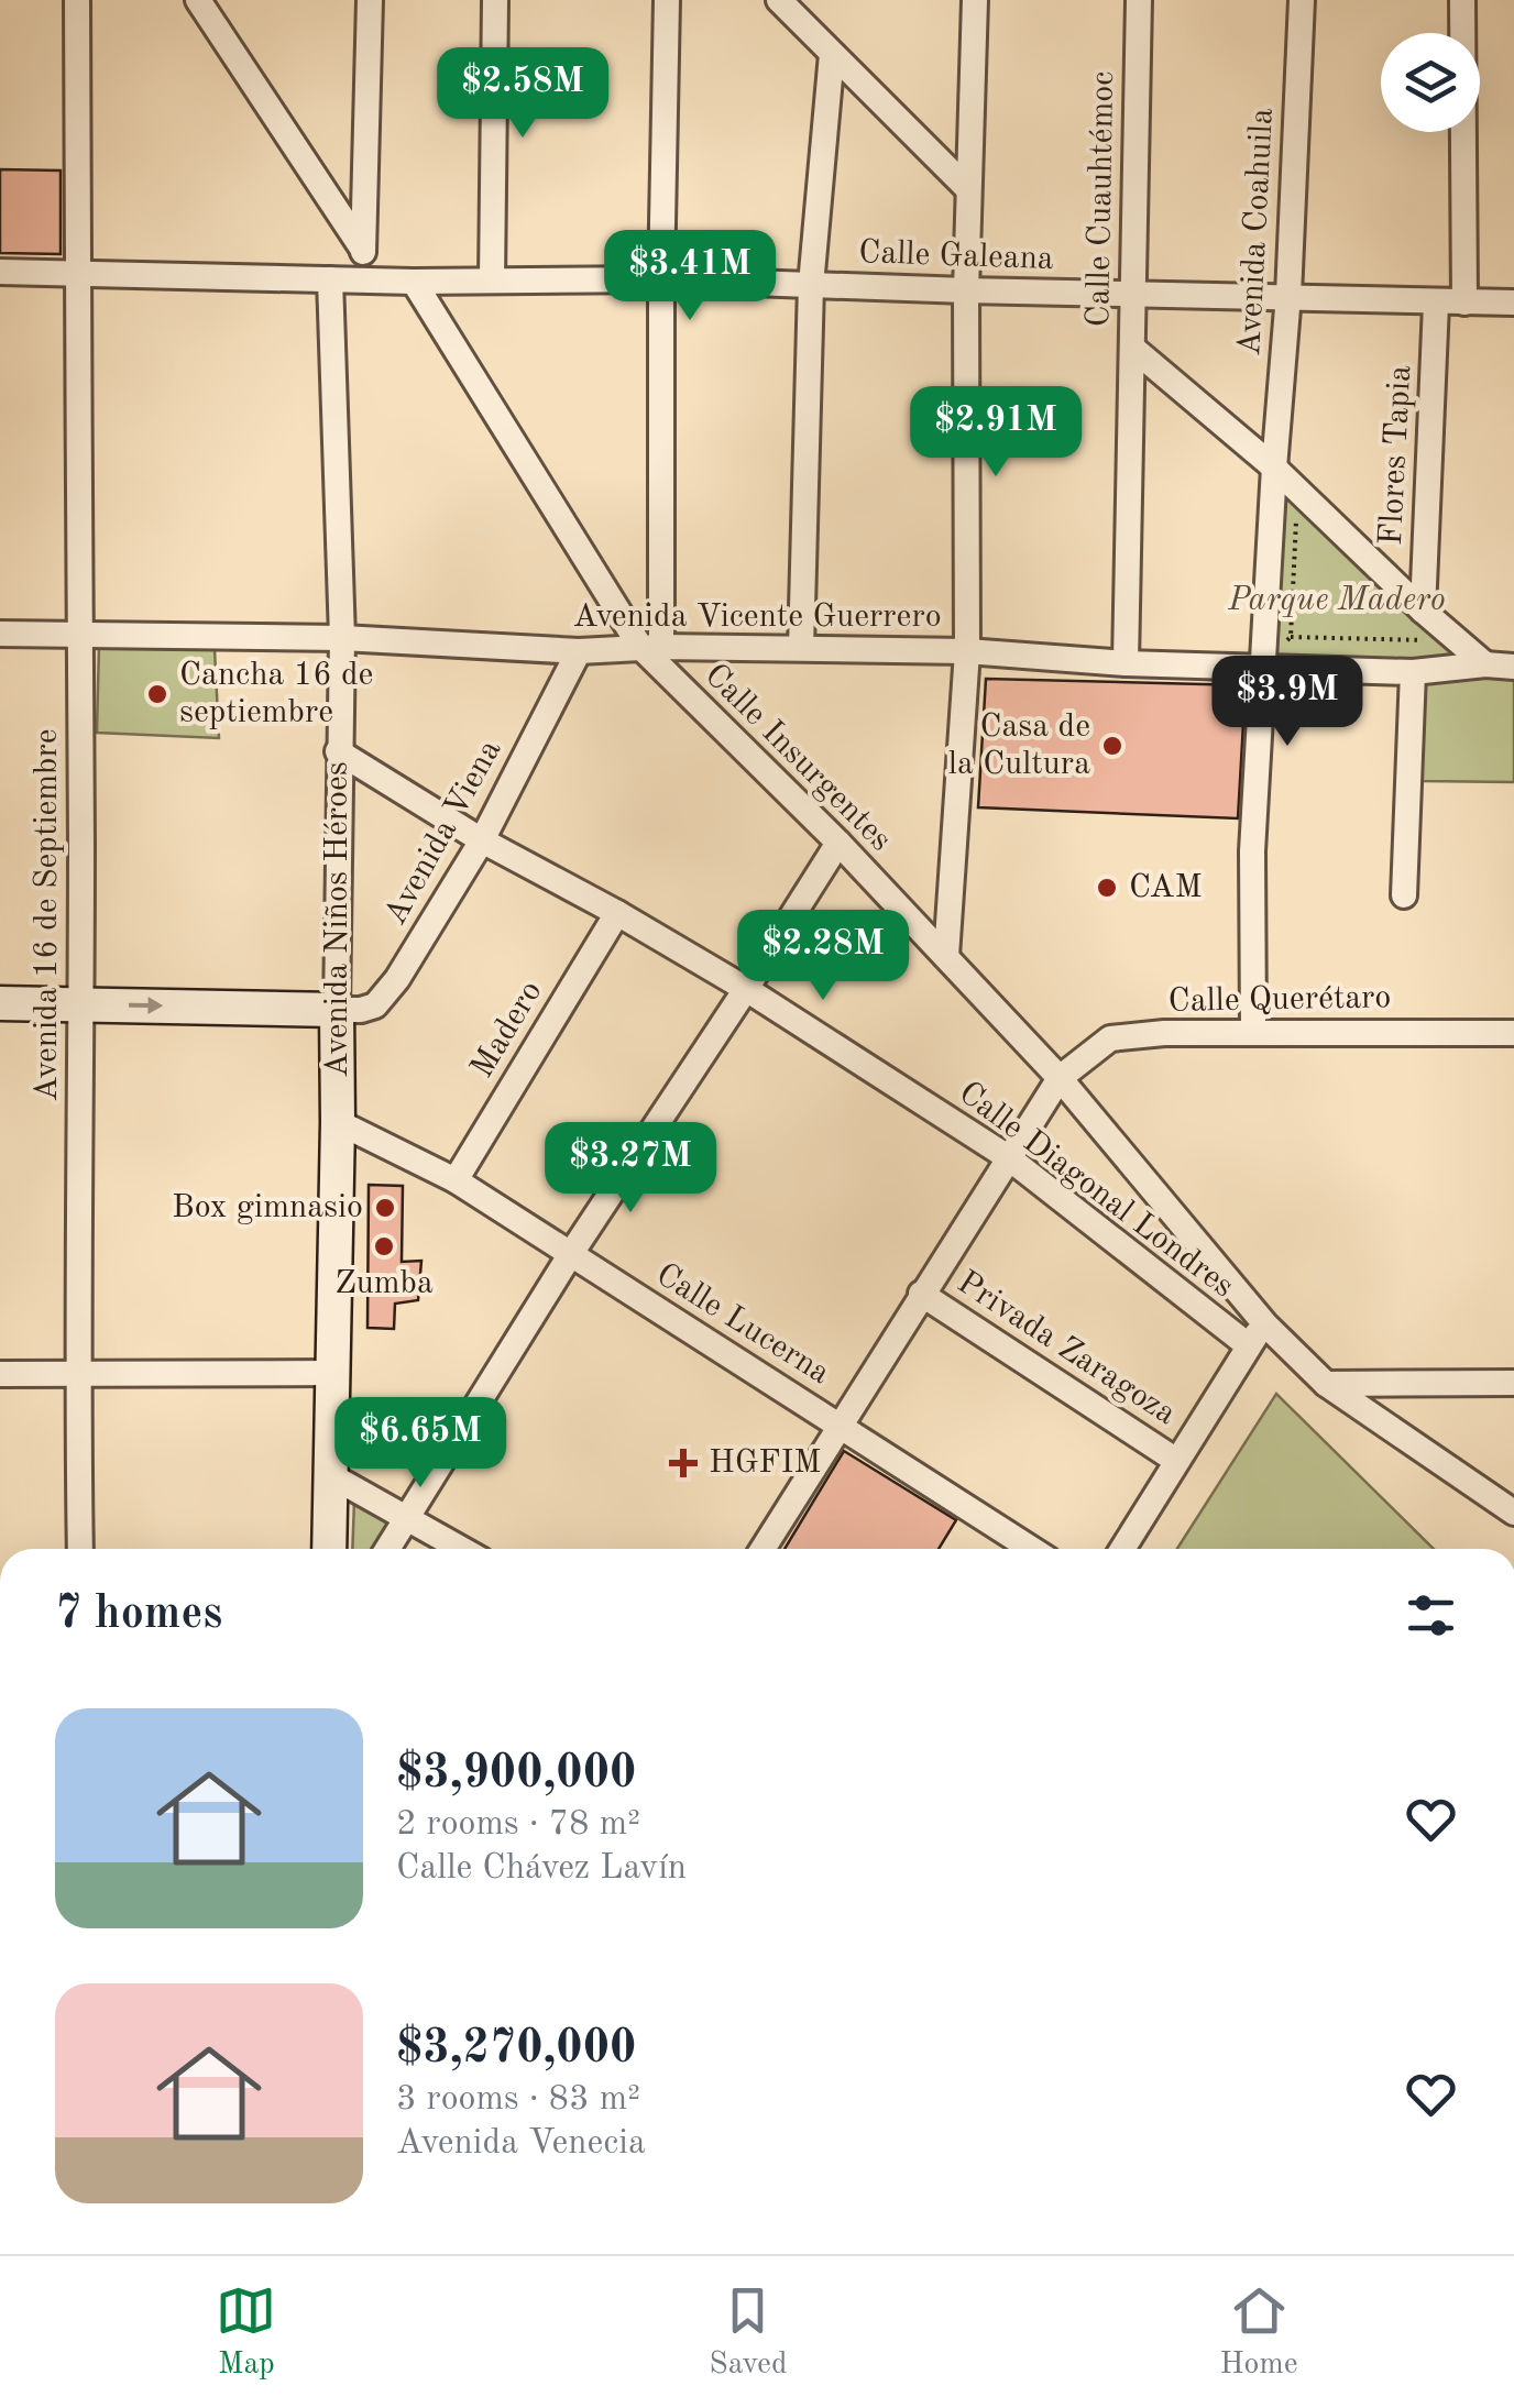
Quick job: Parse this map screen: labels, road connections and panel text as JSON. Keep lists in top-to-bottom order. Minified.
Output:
{"streets":{"street":["Calle Cuauhtémoc","Avenida Coahuila","Calle Galeana","Flores Tapia","Avenida Vicente Guerrero","Calle Insurgentes","Avenida Viena","Avenida 16 de Septiembre","Avenida Niños Héroes","Calle Querétaro","Madero","Calle Diagonal Londres","Calle Lucerna","Privada Zaragoza"]},"crossings":[["Calle Cuauhtémoc","Calle Galeana"],["Calle Cuauhtémoc","Avenida Vicente Guerrero"],["Avenida Coahuila","Calle Galeana"],["Avenida Coahuila","Avenida Vicente Guerrero"],["Avenida Coahuila","Calle Querétaro"],["Calle Galeana","Flores Tapia"],["Calle Galeana","Calle Insurgentes"],["Calle Galeana","Avenida 16 de Septiembre"],["Calle Galeana","Avenida Niños Héroes"],["Avenida Vicente Guerrero","Calle Insurgentes"],["Avenida Vicente Guerrero","Avenida Viena"],["Avenida Vicente Guerrero","Avenida 16 de Septiembre"],["Avenida Vicente Guerrero","Avenida Niños Héroes"],["Calle Insurgentes","Calle Querétaro"],["Avenida Viena","Avenida Niños Héroes"],["Avenida Viena","Calle Diagonal Londres"],["Avenida Niños Héroes","Calle Diagonal Londres"],["Avenida Niños Héroes","Calle Lucerna"],["Calle Querétaro","Calle Diagonal Londres"],["Calle Querétaro","Calle Lucerna"],["Calle Querétaro","Privada Zaragoza"],["Madero","Calle Diagonal Londres"],["Madero","Calle Lucerna"]],"parks":["Parque Madero"],"places":{"other":["Cancha 16 de septiembre","Casa de la Cultura","CAM","Box gimnasio","Zumba"],"health":["HGFIM"]},"page":{"price":["$2.58M","$3.41M","$2.91M","$3.9M","$2.28M","$3.27M","$6.65M"],"heading":"7 homes","list":[{"name":"$3,900,000","note":"2 rooms · 78 m² · Calle Chávez Lavín"},{"name":"$3,270,000","note":"3 rooms · 83 m² · Avenida Venecia"}],"tabs":["Map","Saved","Home"]}}
